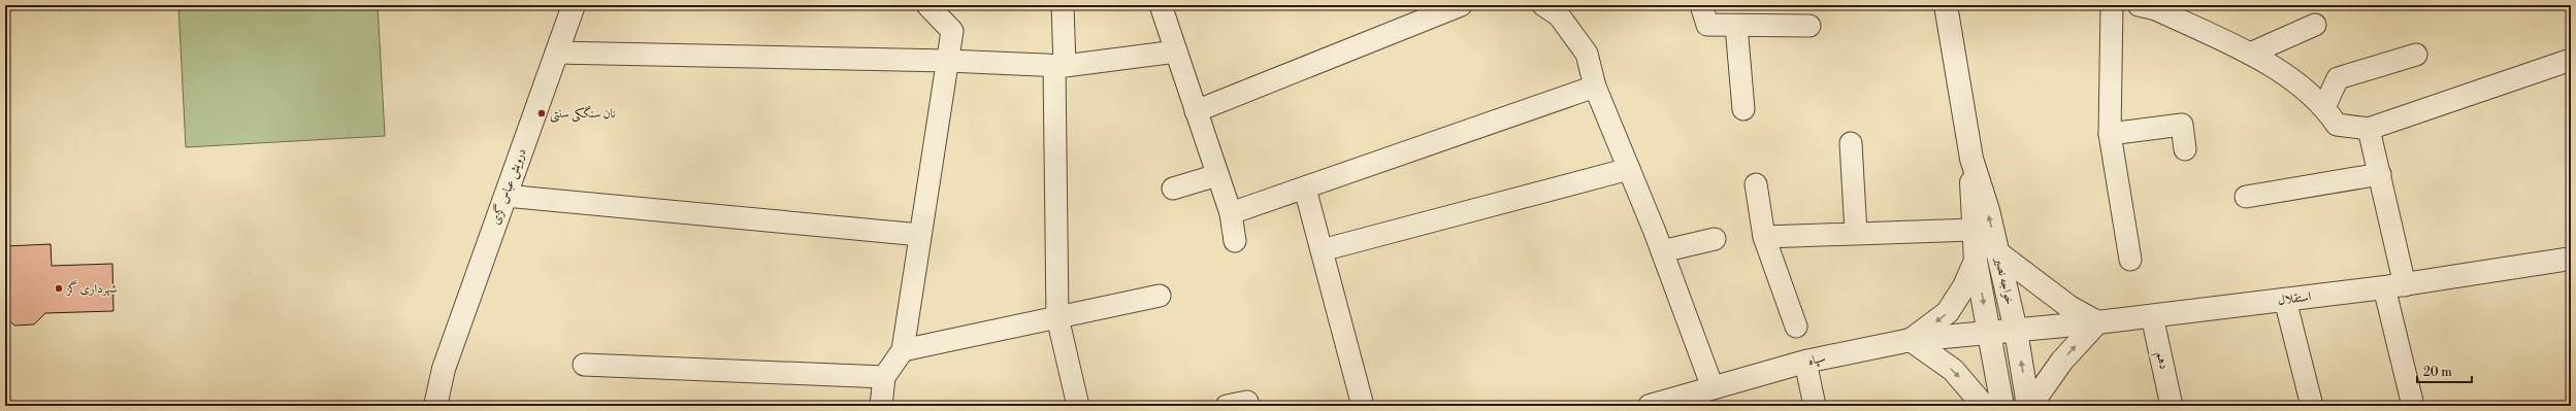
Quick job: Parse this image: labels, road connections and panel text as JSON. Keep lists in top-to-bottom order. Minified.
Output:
{"streets":{"street":["درویش عباس گزی","خواجه نصیر","استقلال","سپاه","دهم"]},"crossings":[["خواجه نصیر","استقلال"],["خواجه نصیر","سپاه"],["استقلال","سپاه"],["استقلال","دهم"]],"places":["نان سنگکی سنتی","شهرداری گز"],"scale_bar":"20 m"}
